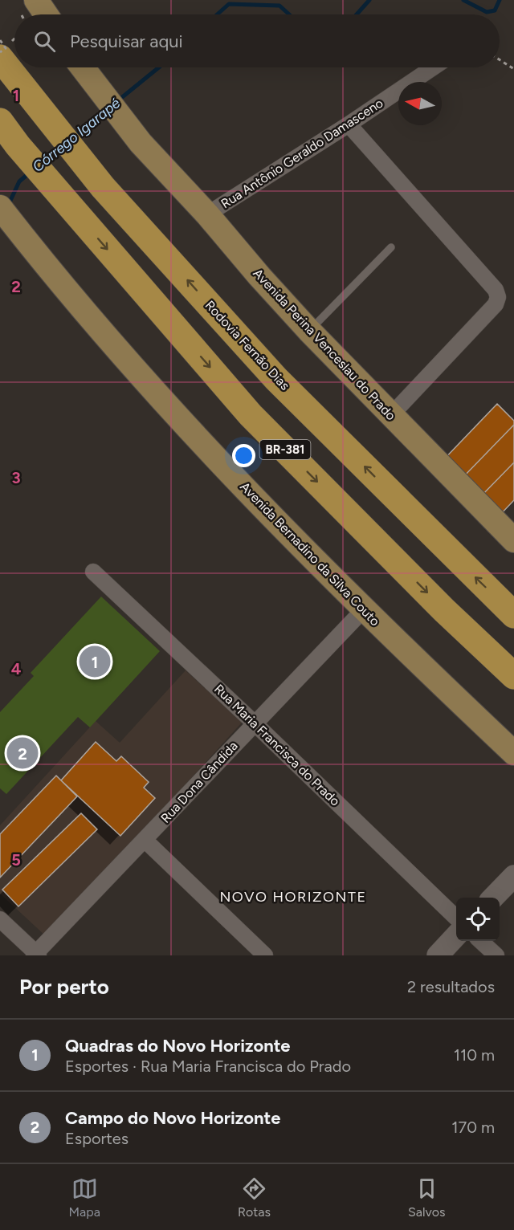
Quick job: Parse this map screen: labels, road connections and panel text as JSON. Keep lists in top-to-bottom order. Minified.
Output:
{"streets":{"highway":["Rodovia Fernão Dias","BR-381"],"main road":["Avenida Perina Venceslau do Prado","Avenida Bernadino da Silva Couto"],"street":["Rua Antônio Geraldo Damasceno","Rua Maria Francisca do Prado","Rua Dona Cândida"]},"crossings":[["Rua Antônio Geraldo Damasceno","Avenida Perina Venceslau do Prado"],["Avenida Bernadino da Silva Couto","Rua Dona Cândida"],["Rua Maria Francisca do Prado","Rua Dona Cândida"]],"districts":["NOVO HORIZONTE"],"water":["Córrego Igarapé"],"north":"left","page":{"search":"Pesquisar aqui","pins":["1","2"],"heading":["Por perto","2 resultados"],"list":[{"mark":"1","name":"Quadras do Novo Horizonte","note":"Esportes · Rua Maria Francisca do Prado","value":"110 m"},{"mark":"2","name":"Campo do Novo Horizonte","note":"Esportes","value":"170 m"}],"nav":["Mapa","Rotas","Salvos"]},"grid":{"rows":["1","2","3","4","5"]}}
